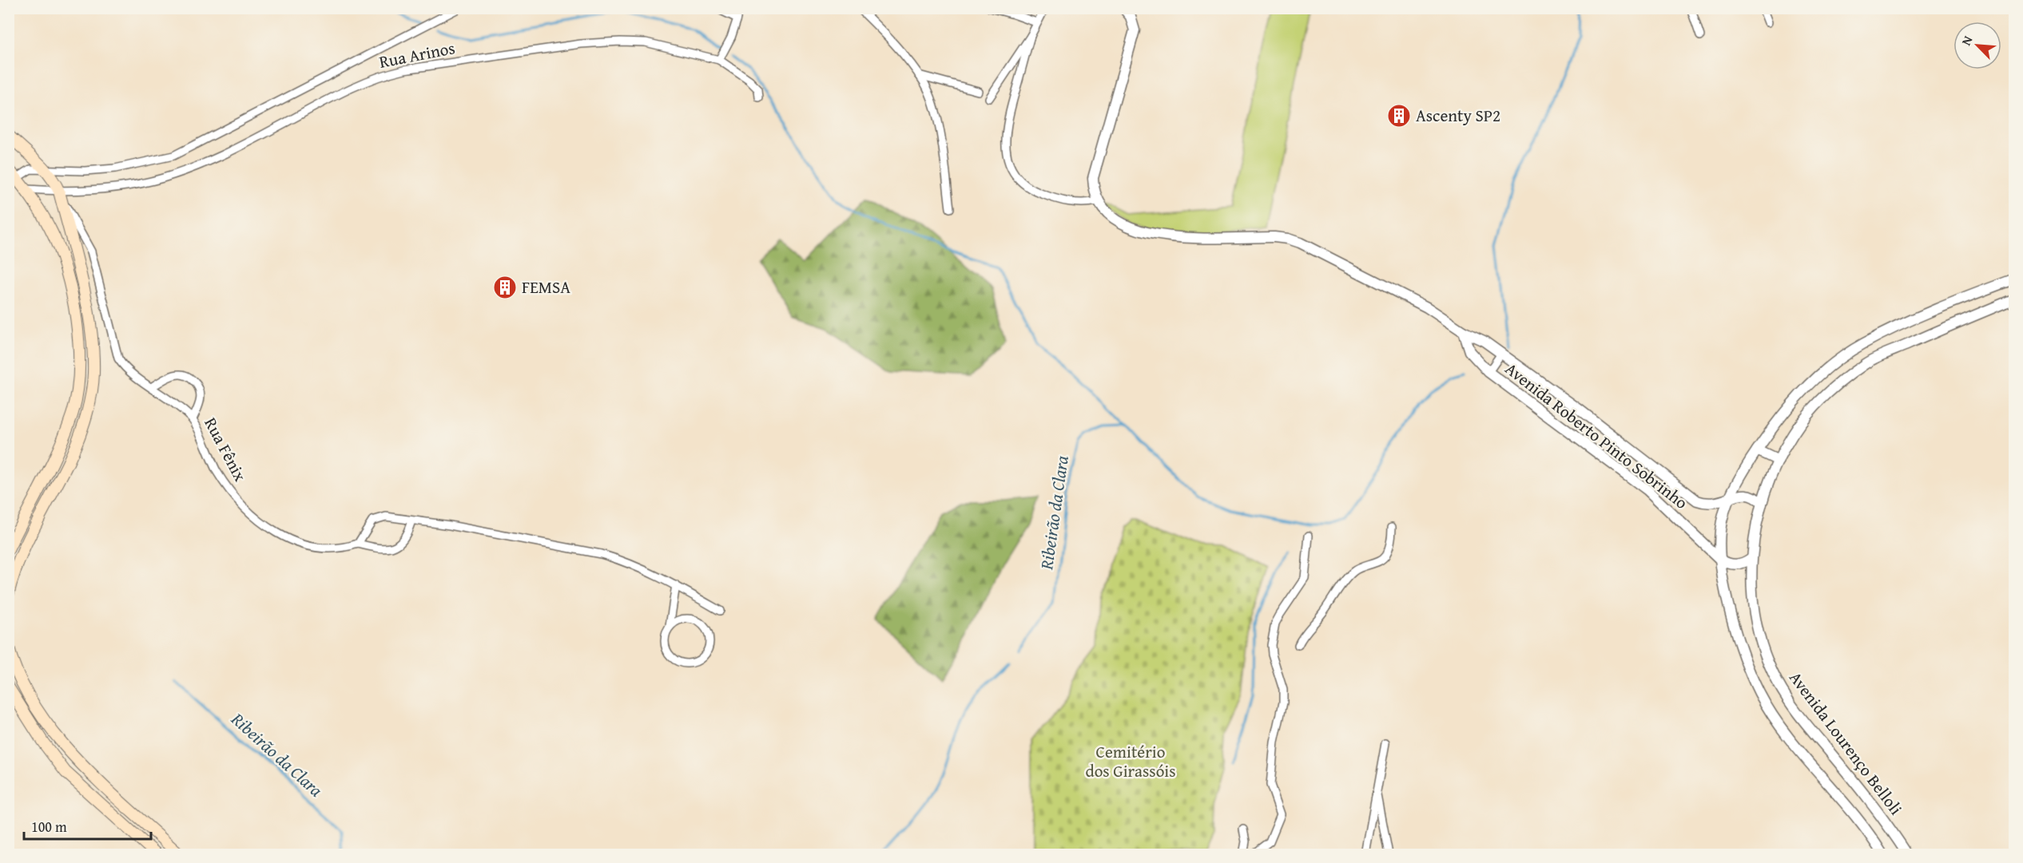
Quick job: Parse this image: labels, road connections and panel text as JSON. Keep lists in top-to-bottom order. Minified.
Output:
{"streets":{"street":["Rua Arinos","Avenida Roberto Pinto Sobrinho","Rua Fênix","Avenida Lourenço Belloli"]},"crossings":[["Rua Arinos","Rua Fênix"],["Avenida Roberto Pinto Sobrinho","Avenida Lourenço Belloli"]],"water":["Ribeirão da Clara"],"parks":["Cemitério dos Girassóis"],"places":{"building":["Ascenty SP2","FEMSA"]},"scale_bar":"100 m","north":"top left"}
